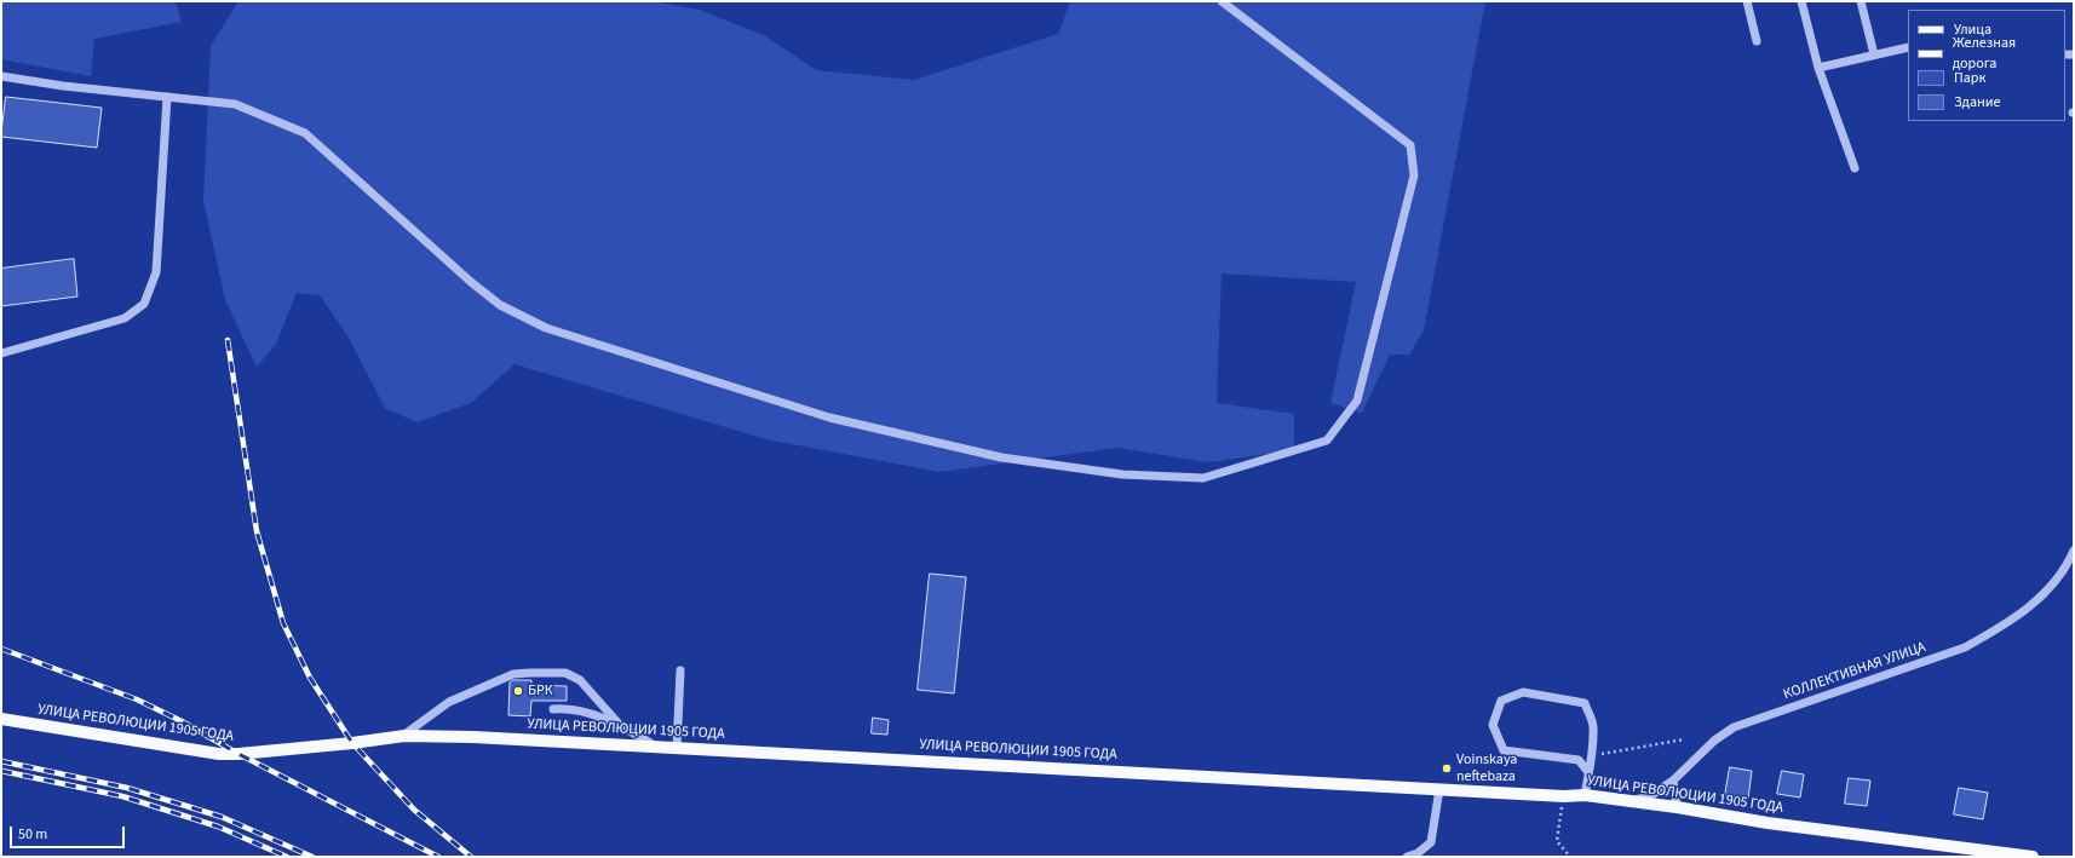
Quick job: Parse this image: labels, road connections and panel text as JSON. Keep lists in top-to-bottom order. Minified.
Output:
{"streets":{"main road":["УЛИЦА РЕВОЛЮЦИИ 1905 ГОДА"],"street":["КОЛЛЕКТИВНАЯ УЛИЦА"]},"crossings":[["КОЛЛЕКТИВНАЯ УЛИЦА","УЛИЦА РЕВОЛЮЦИИ 1905 ГОДА"]],"places":["БРК","Voinskaya neftebaza"],"legend":["Улица","Железная дорога","Парк","Здание"],"scale_bar":"50 m"}
